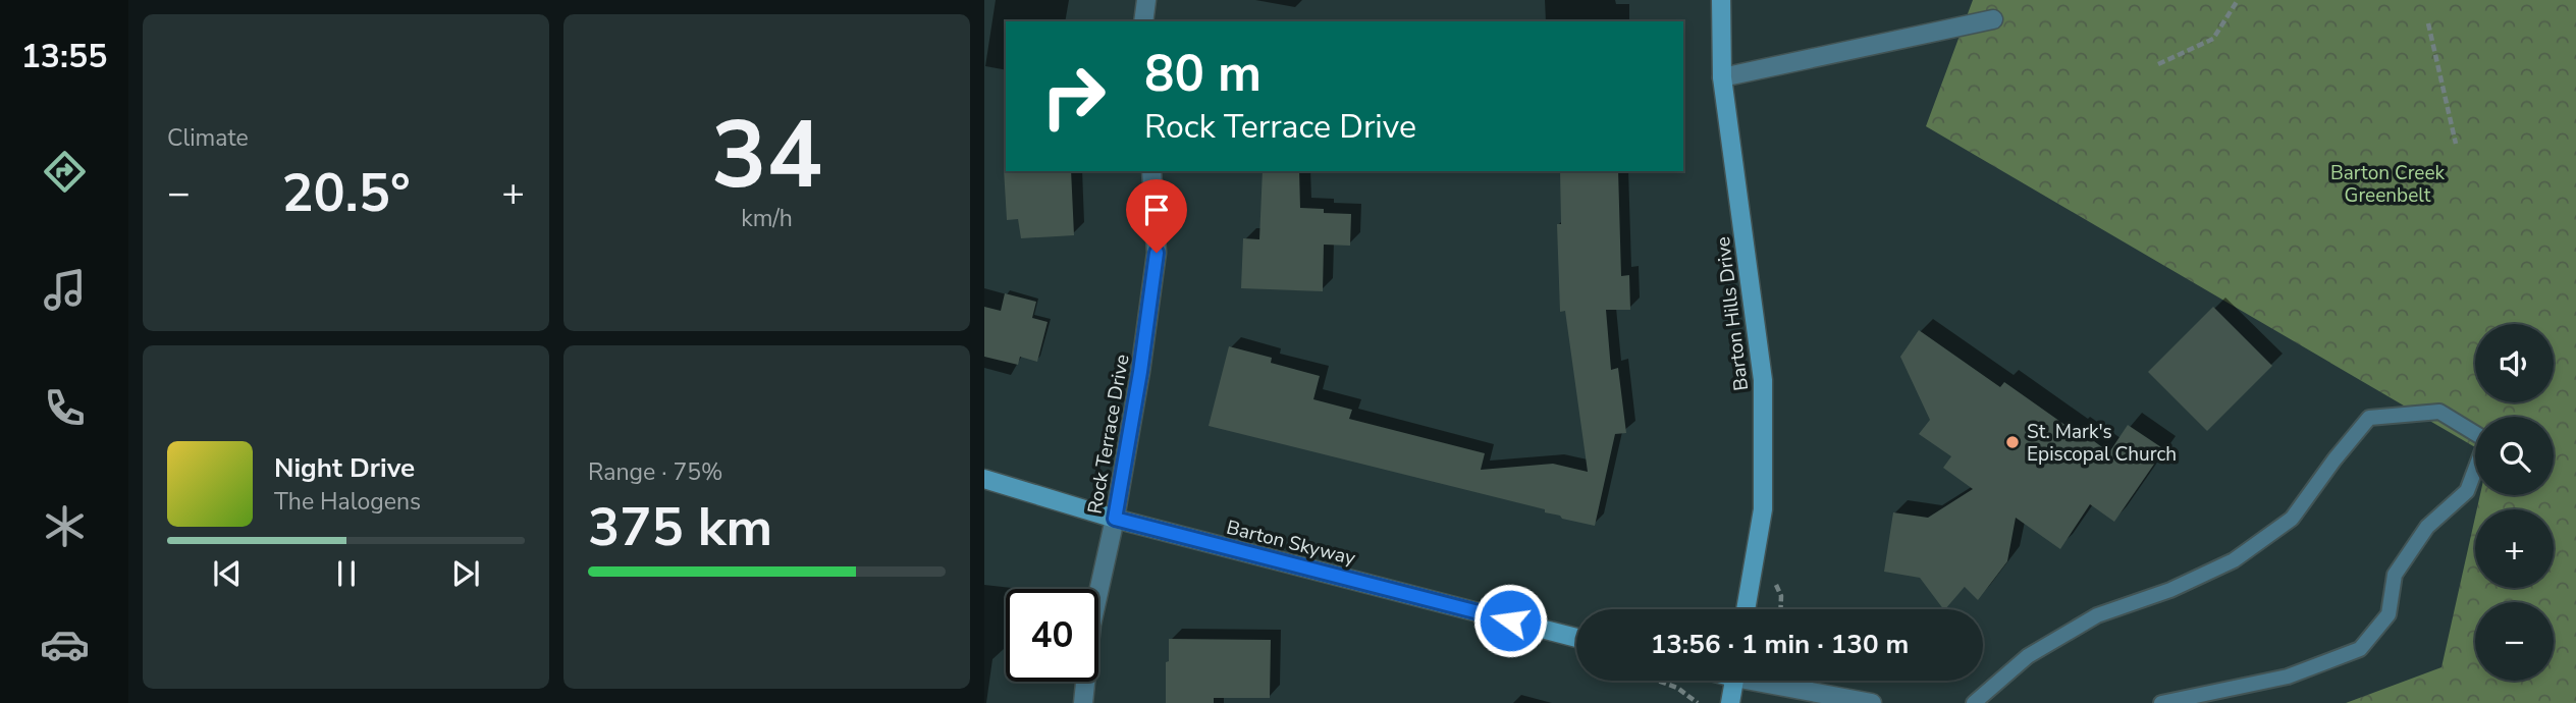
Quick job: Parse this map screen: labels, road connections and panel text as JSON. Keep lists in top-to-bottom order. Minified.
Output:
{"streets":{"street":["Barton Hills Drive","Rock Terrace Drive","Barton Skyway"]},"crossings":[["Rock Terrace Drive","Barton Skyway"]],"parks":["Barton Creek Greenbelt"],"places":["St. Mark's Episcopal Church"],"page":{"tabs":"13:55","tile":["Climate",["34","km/h"],["Range · 75%","375 km"]],"turn":["80 m","Rock Terrace Drive"],"heat":["−","20.5°","+"],"map_buttons":["+","−"],"song":["Night Drive","The Halogens"],"limit":"40","trip":"13:56 · 1 min · 130 m"}}
